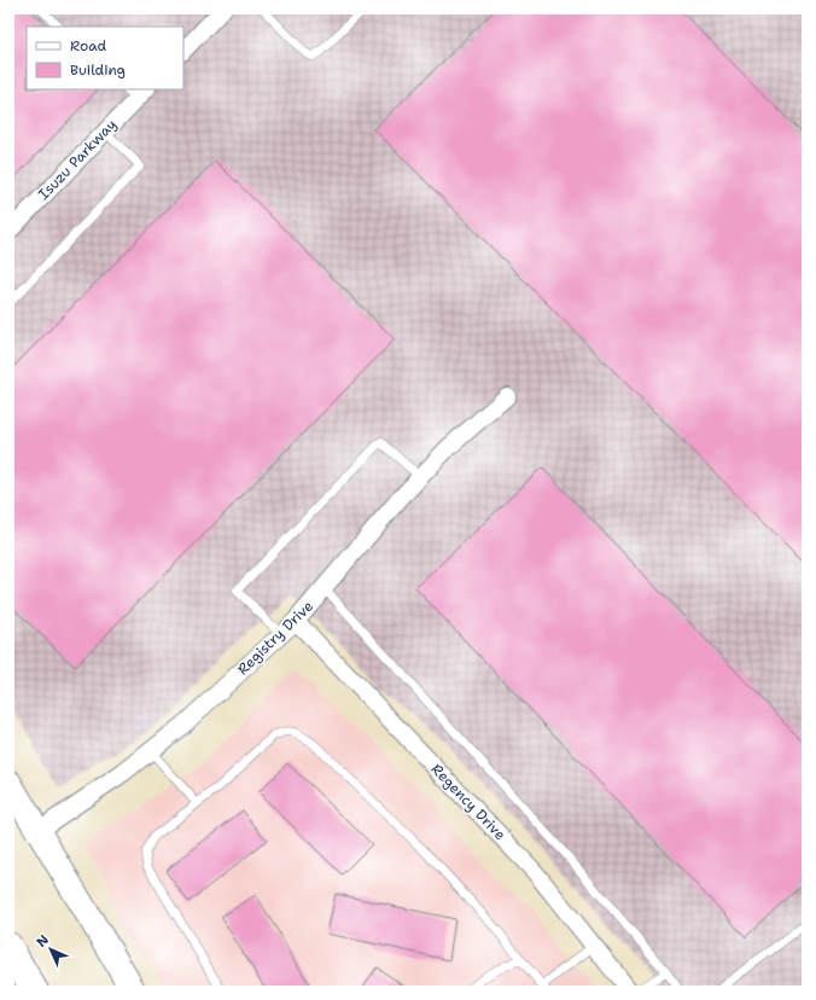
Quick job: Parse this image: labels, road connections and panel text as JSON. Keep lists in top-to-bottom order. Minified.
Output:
{"streets":{"street":["Isuzu Parkway","Registry Drive","Regency Drive"]},"crossings":[["Registry Drive","Regency Drive"]],"legend":["Road","Building"],"north":"top left"}
